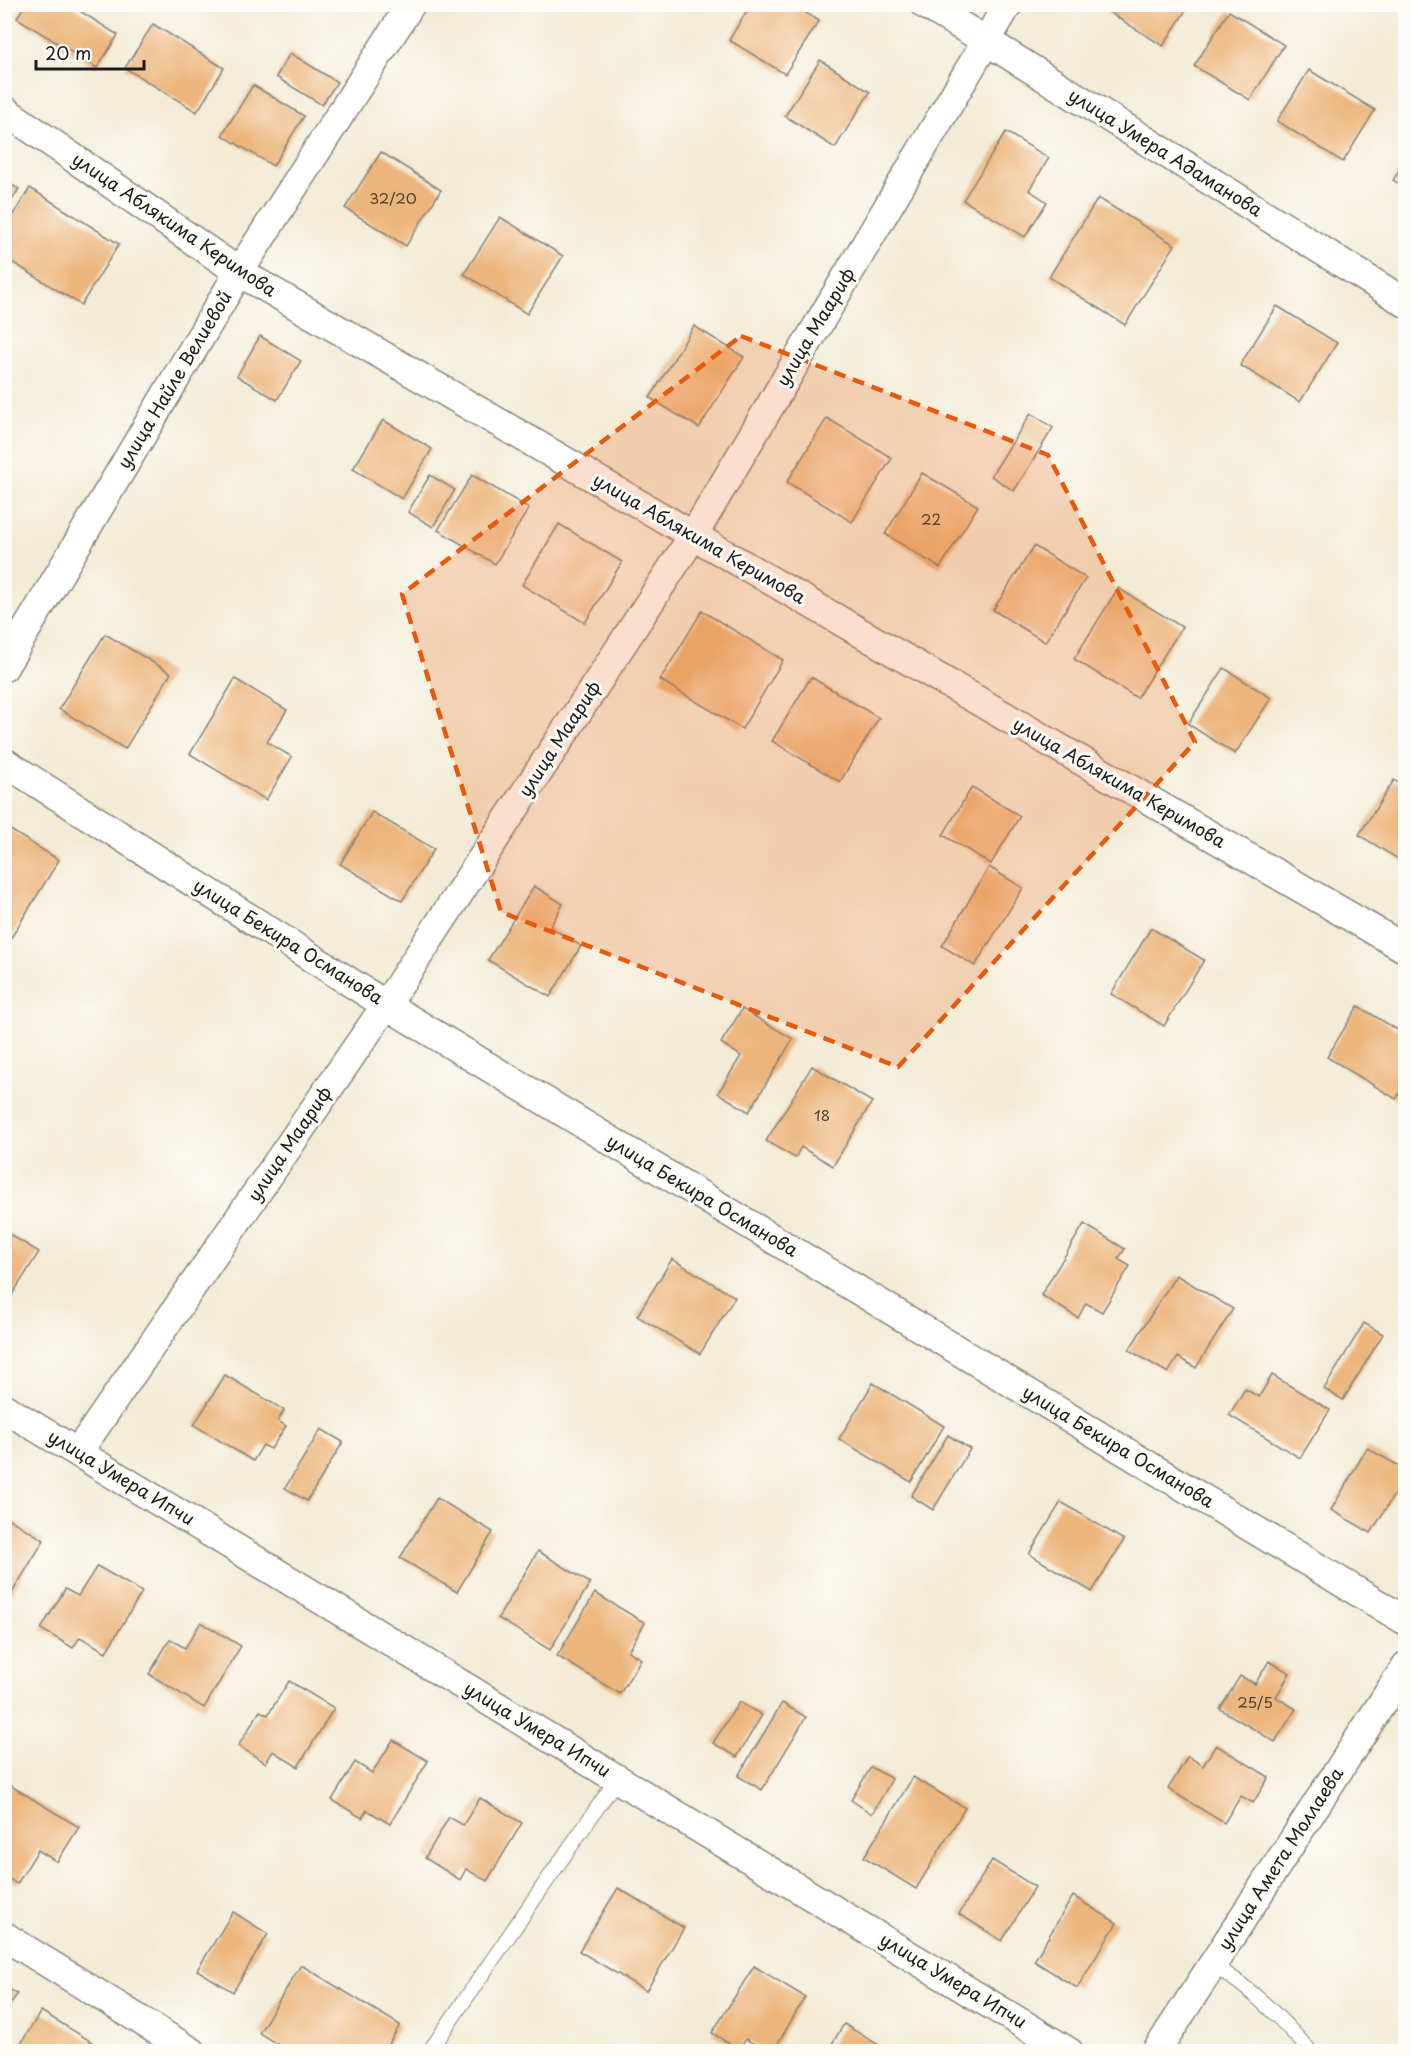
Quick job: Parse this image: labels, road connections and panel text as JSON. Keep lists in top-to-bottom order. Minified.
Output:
{"streets":{"street":["улица Умера Адаманова","улица Аблякима Керимова","улица Маариф","улица Найле Велиевой","улица Бекира Османова","улица Умера Ипчи","улица Амета Моллаева"]},"crossings":[["улица Умера Адаманова","улица Маариф"],["улица Аблякима Керимова","улица Маариф"],["улица Аблякима Керимова","улица Найле Велиевой"],["улица Маариф","улица Бекира Османова"],["улица Маариф","улица Умера Ипчи"]],"house_numbers":["32/20","22","18","25/5"],"scale_bar":"20 m"}
